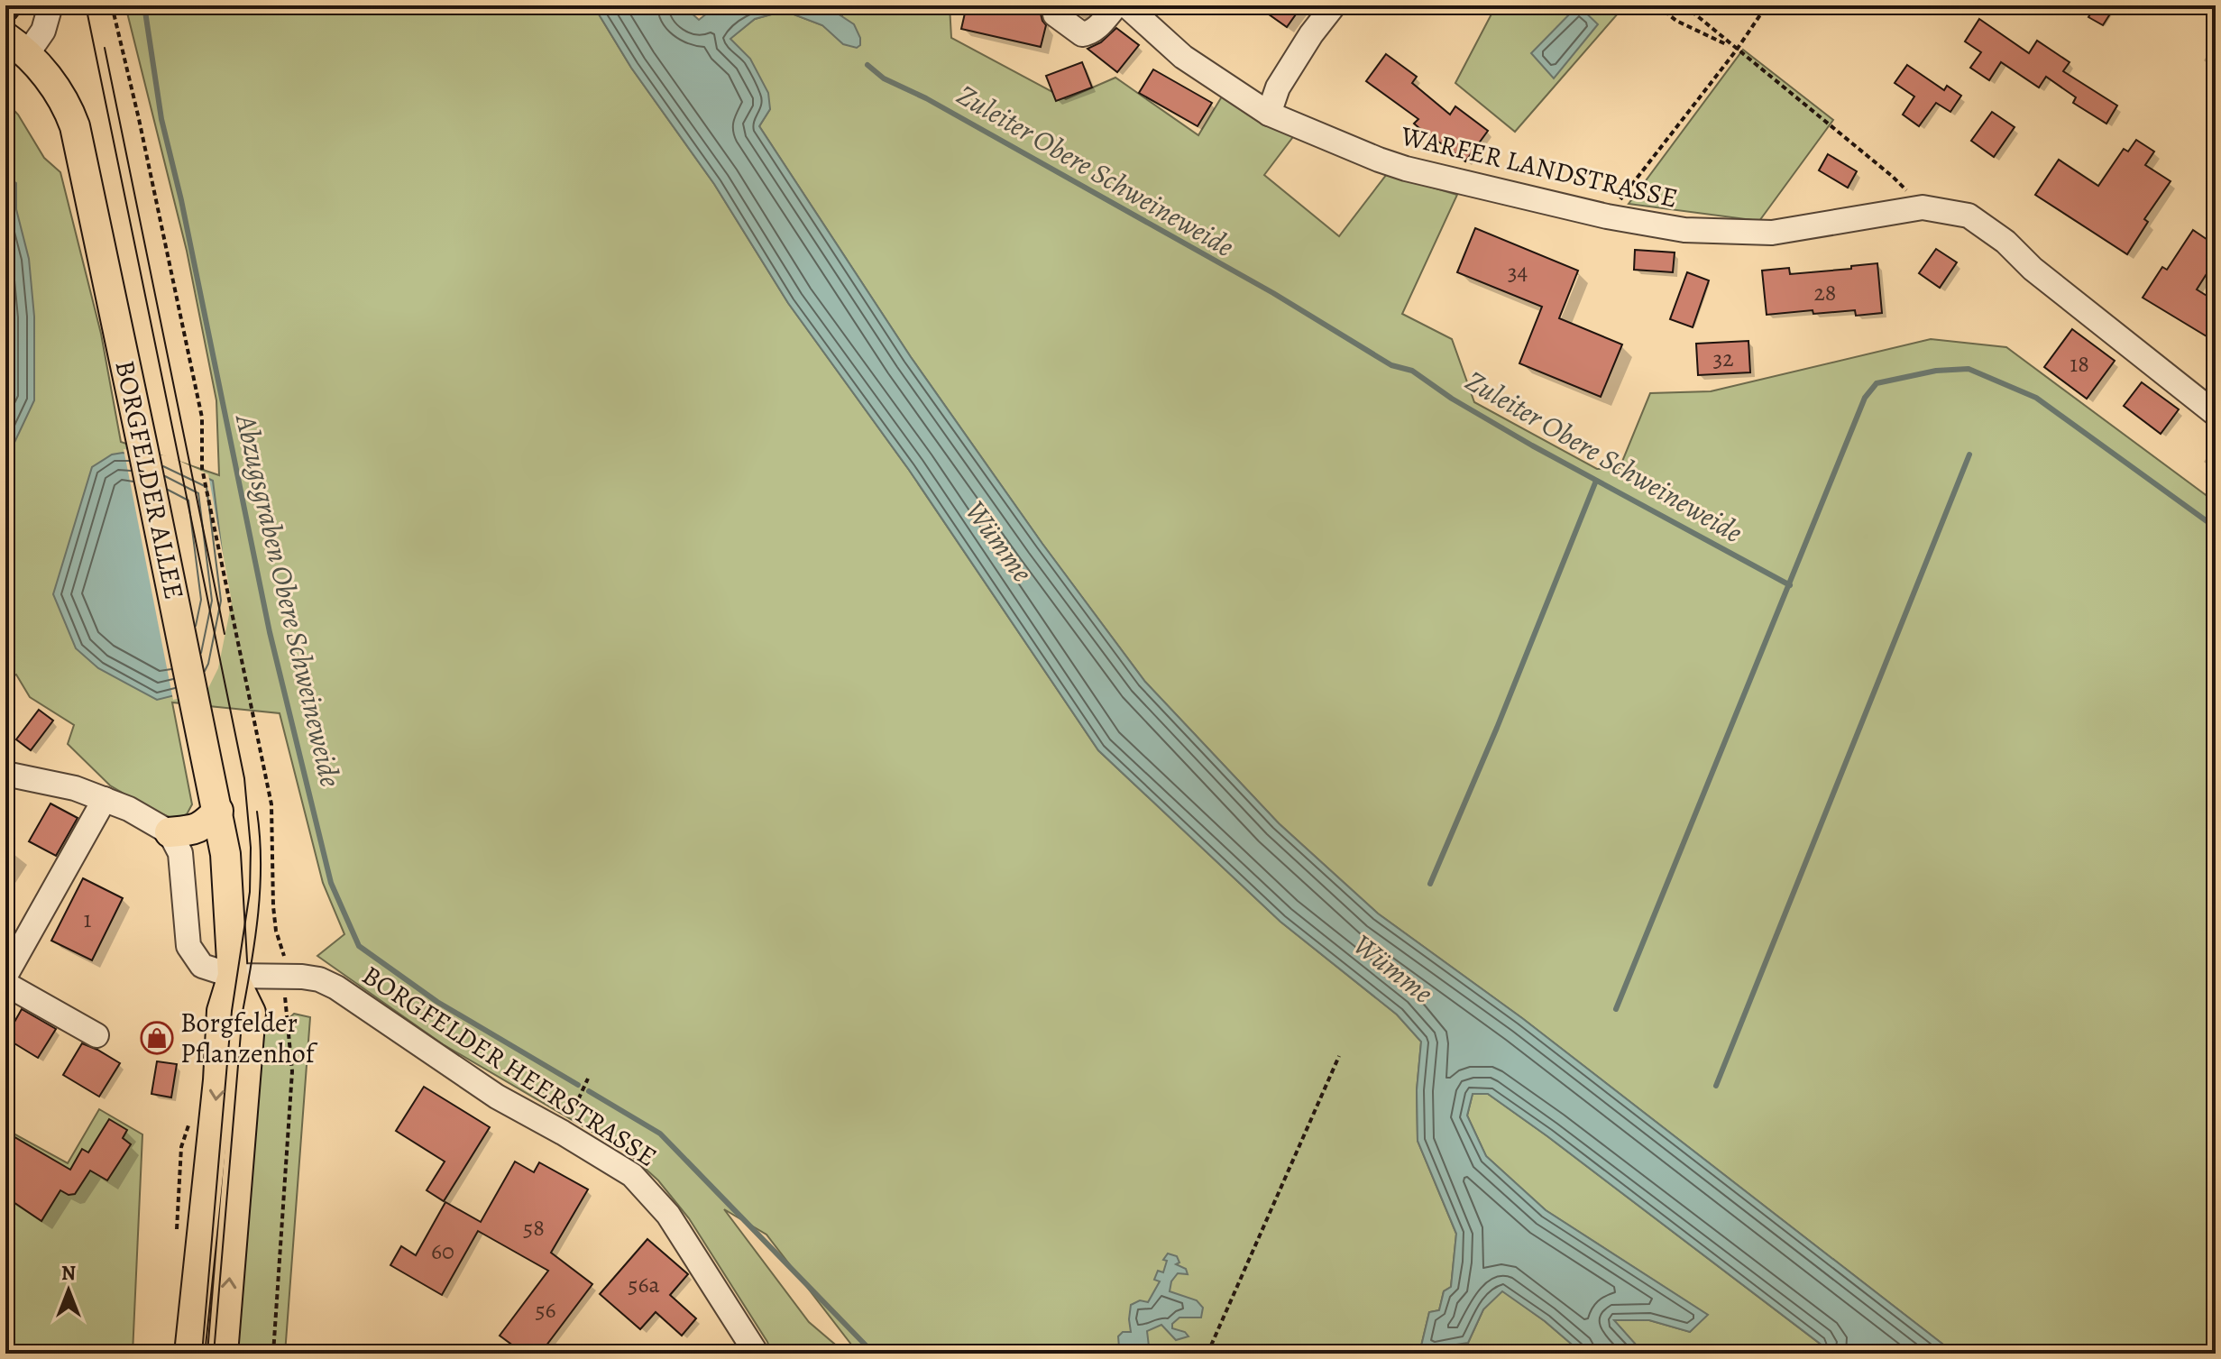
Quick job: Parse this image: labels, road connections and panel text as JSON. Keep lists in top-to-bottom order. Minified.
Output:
{"streets":{"main road":["BORGFELDER ALLEE"],"street":["WARFER LANDSTRASSE","BORGFELDER HEERSTRASSE"]},"crossings":[["BORGFELDER ALLEE","BORGFELDER HEERSTRASSE"]],"water":["Zuleiter Obere Schweineweide","Wümme","Abzugsgraben Obere Schweineweide"],"places":{"shop":["Borgfelder Pflanzenhof"]},"house_numbers":["34","28","32","18","1","58","60","56a","56"],"north":"top"}
